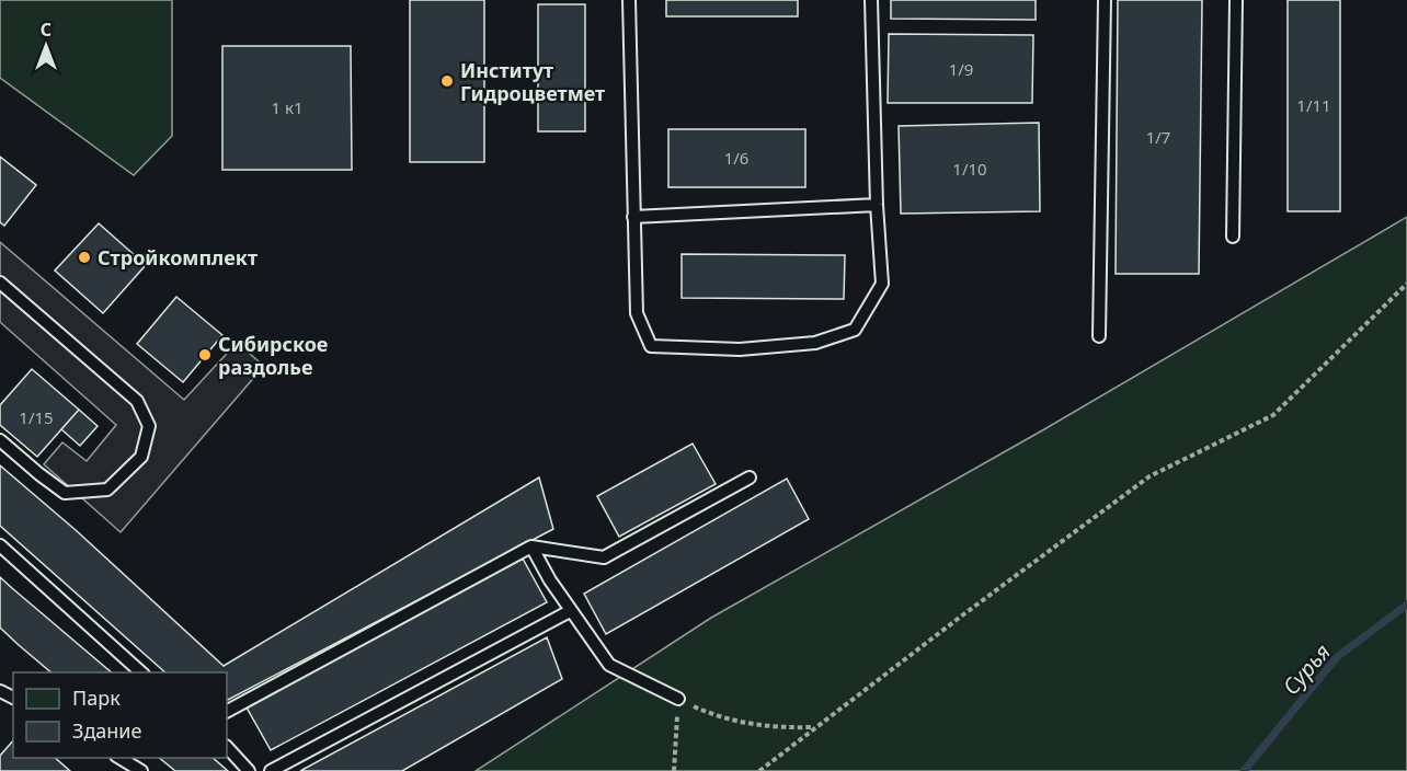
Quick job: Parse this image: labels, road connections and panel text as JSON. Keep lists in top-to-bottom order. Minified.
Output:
{"water":["Сурья"],"places":["Институт Гидроцветмет","Стройкомплект","Сибирское раздолье"],"house_numbers":["1/9","1/11","1 к1","1/7","1/6","1/10","1/15"],"legend":["Парк","Здание"],"north":"top"}
